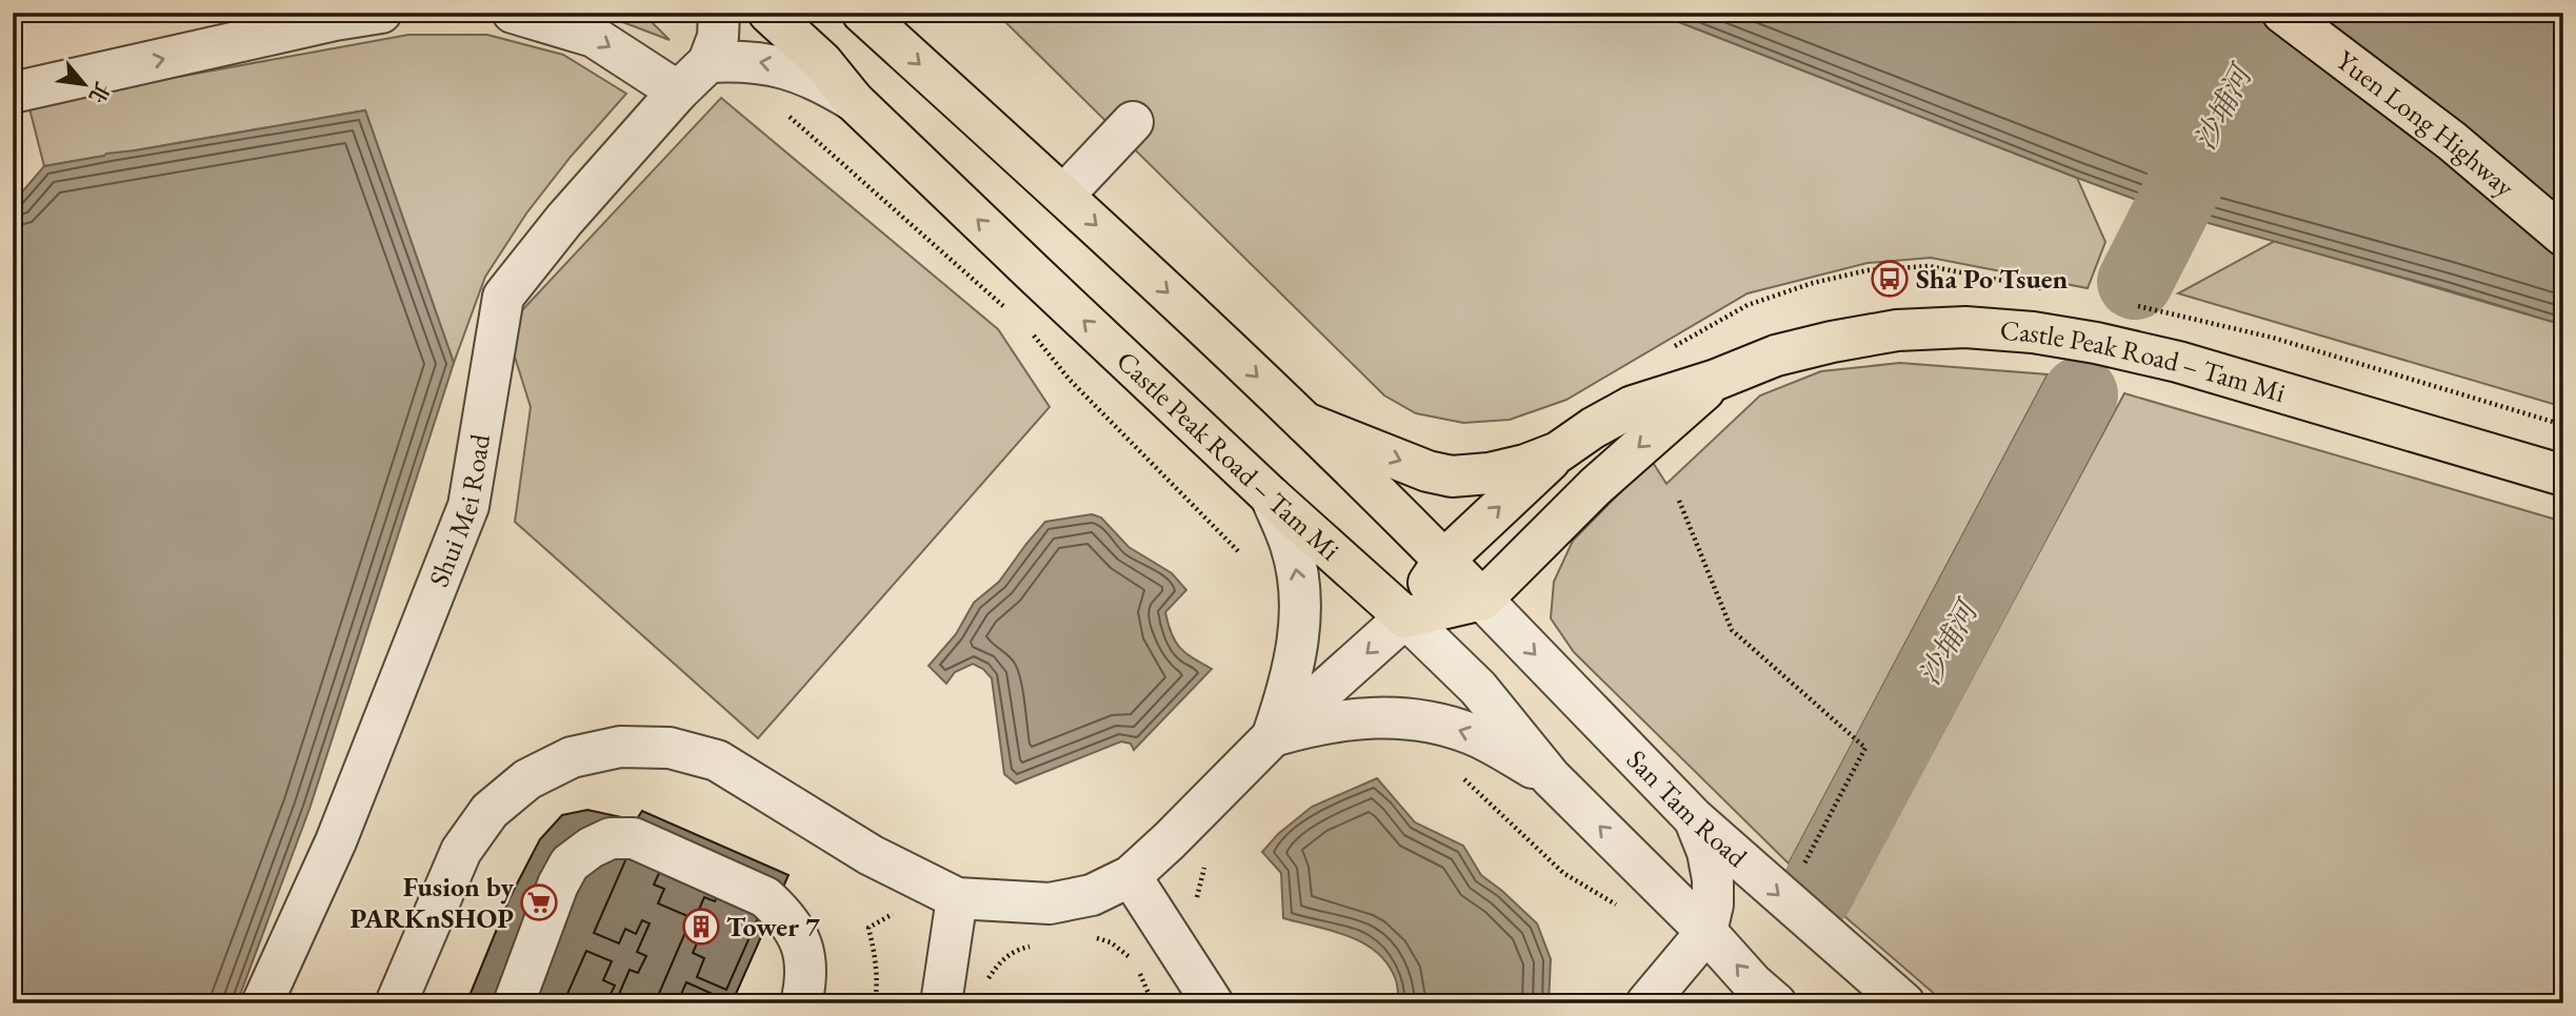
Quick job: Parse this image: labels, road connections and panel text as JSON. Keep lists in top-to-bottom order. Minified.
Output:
{"streets":{"main road":["Yuen Long Highway","Castle Peak Road – Tam Mi"],"street":["Shui Mei Road","San Tam Road"]},"crossings":[["Castle Peak Road – Tam Mi","San Tam Road"]],"water":["沙埔河"],"places":{"bus stop":["Sha Po Tsuen"],"supermarket":["Fusion by PARKnSHOP"],"building":["Tower 7"]},"north":"bottom right"}
